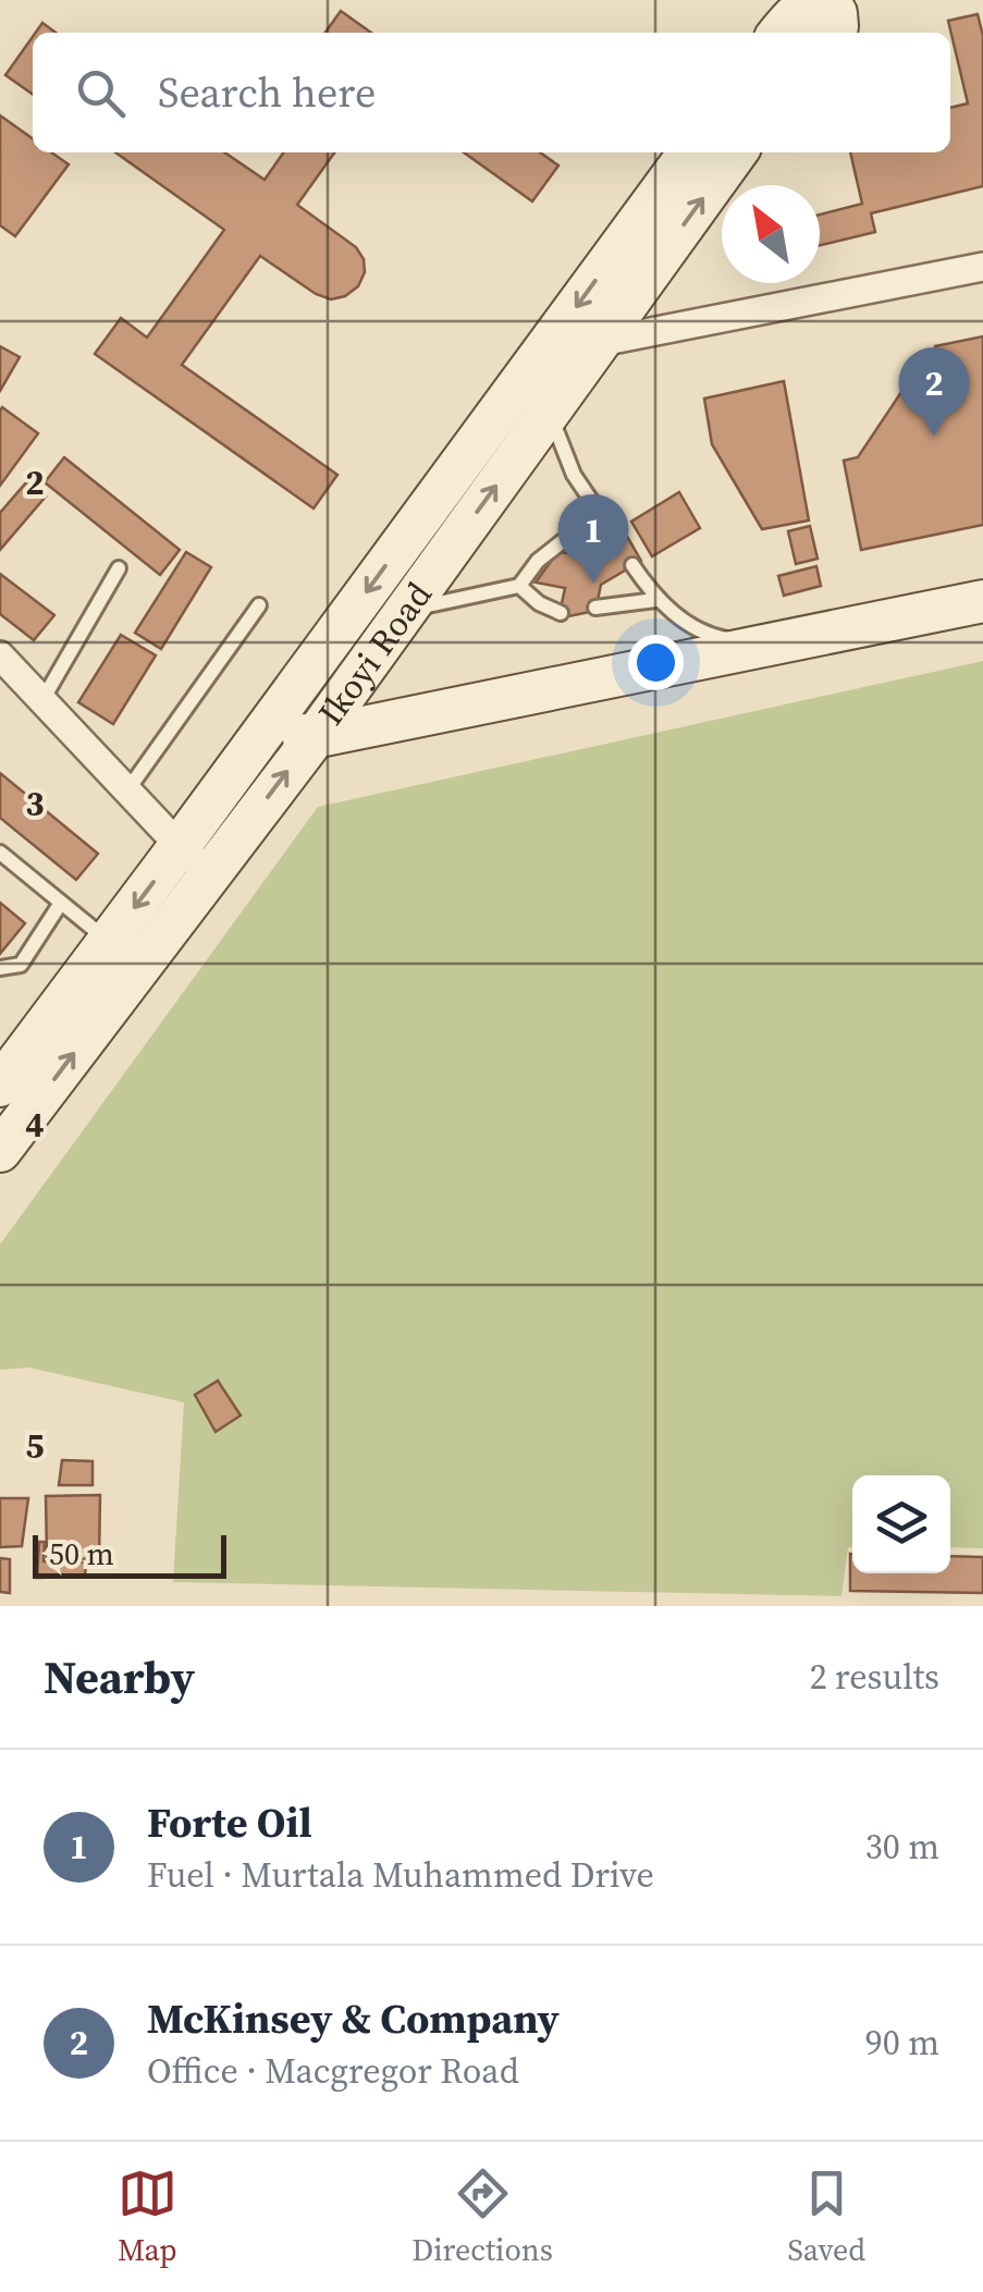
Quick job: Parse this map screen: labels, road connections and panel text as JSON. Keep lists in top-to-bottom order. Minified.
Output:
{"streets":{"main road":["Ikoyi Road"]},"scale_bar":"50 m","north":"top left","page":{"search":"Search here","pins":["2","1"],"scale":"50 m","heading":["Nearby","2 results"],"list":[{"mark":"1","name":"Forte Oil","note":"Fuel · Murtala Muhammed Drive","value":"30 m"},{"mark":"2","name":"McKinsey & Company","note":"Office · Macgregor Road","value":"90 m"}],"nav":["Map","Directions","Saved"]},"grid":{"rows":["2","3","4","5"]}}
